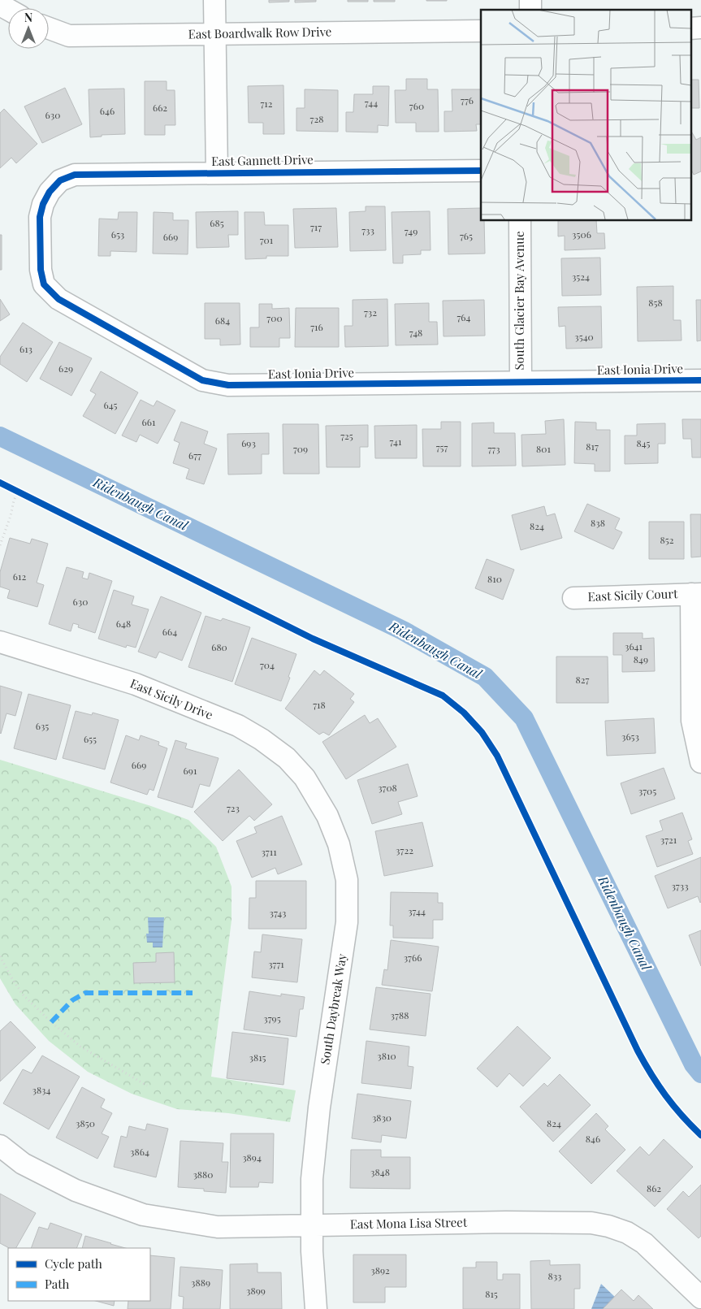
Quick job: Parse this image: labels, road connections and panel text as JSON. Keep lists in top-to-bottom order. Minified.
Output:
{"streets":{"street":["East Boardwalk Row Drive","East Gannett Drive","South Glacier Bay Avenue","East Ionia Drive","East Sicily Court","East Sicily Drive","South Daybreak Way","East Mona Lisa Street"]},"crossings":[["East Gannett Drive","East Ionia Drive"],["South Glacier Bay Avenue","East Ionia Drive"],["East Sicily Drive","South Daybreak Way"],["South Daybreak Way","East Mona Lisa Street"]],"water":["Ridenbaugh Canal"],"house_numbers":["776","744","712","760","662","646","630","728","685","717","733","749","653","3506","765","669","701","3524","858","732","764","700","684","716","748","3540","613","629","645","661","725","741","693","845","817","757","709","773","801","677","838","824","852","612","810","630","648","664","3641","680","849","704","827","718","635","3653","655","669","691","3708","3705","723","3721","3722","3711","3733","3744","3743","3766","3771","3788","3795","3810","3815","3834","3830","3850","824","846","3864","3894","3848","3880","862","3892","833","3889","3899","815"],"legend":["Cycle path","Path"],"north":"top"}
